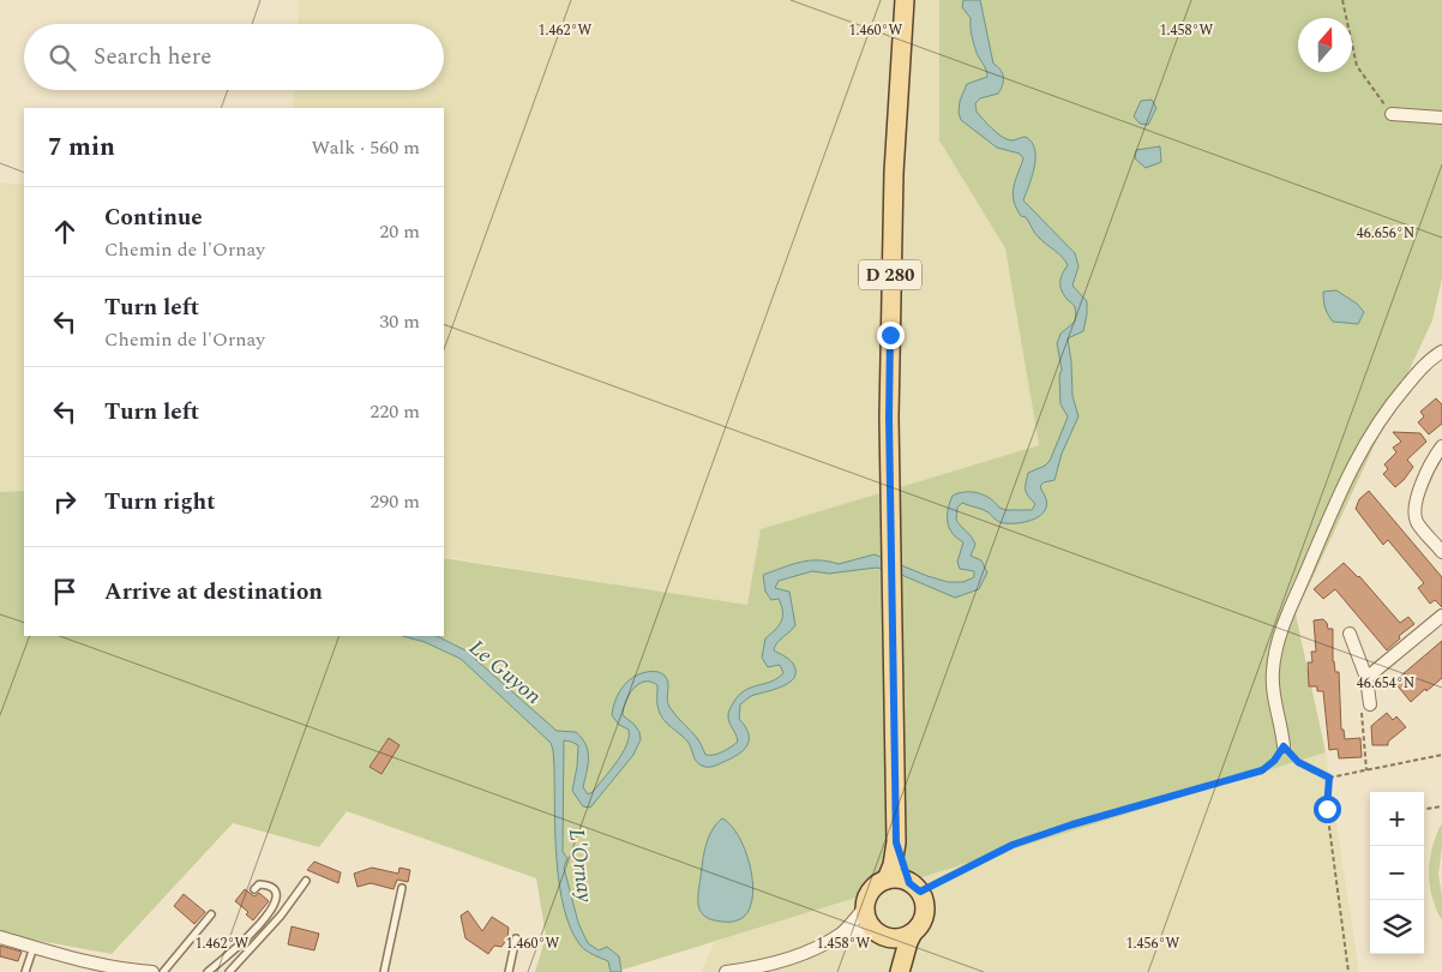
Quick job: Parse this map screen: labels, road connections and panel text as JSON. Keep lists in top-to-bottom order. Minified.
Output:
{"streets":{"main road":["D 280"]},"water":["Le Guyon","L'Ornay"],"north":"top","page":{"search":"Search here","heading":["7 min","Walk · 560 m"],"list":[["Continue","Chemin de l'Ornay","20 m"],["Turn left","Chemin de l'Ornay","30 m"],["Turn left","220 m"],["Turn right","290 m"],"Arrive at destination"],"map_buttons":["+","−"]},"coordinates":["1.462°W","1.460°W","1.458°W","46.656°N","46.654°N","1.456°W"]}
